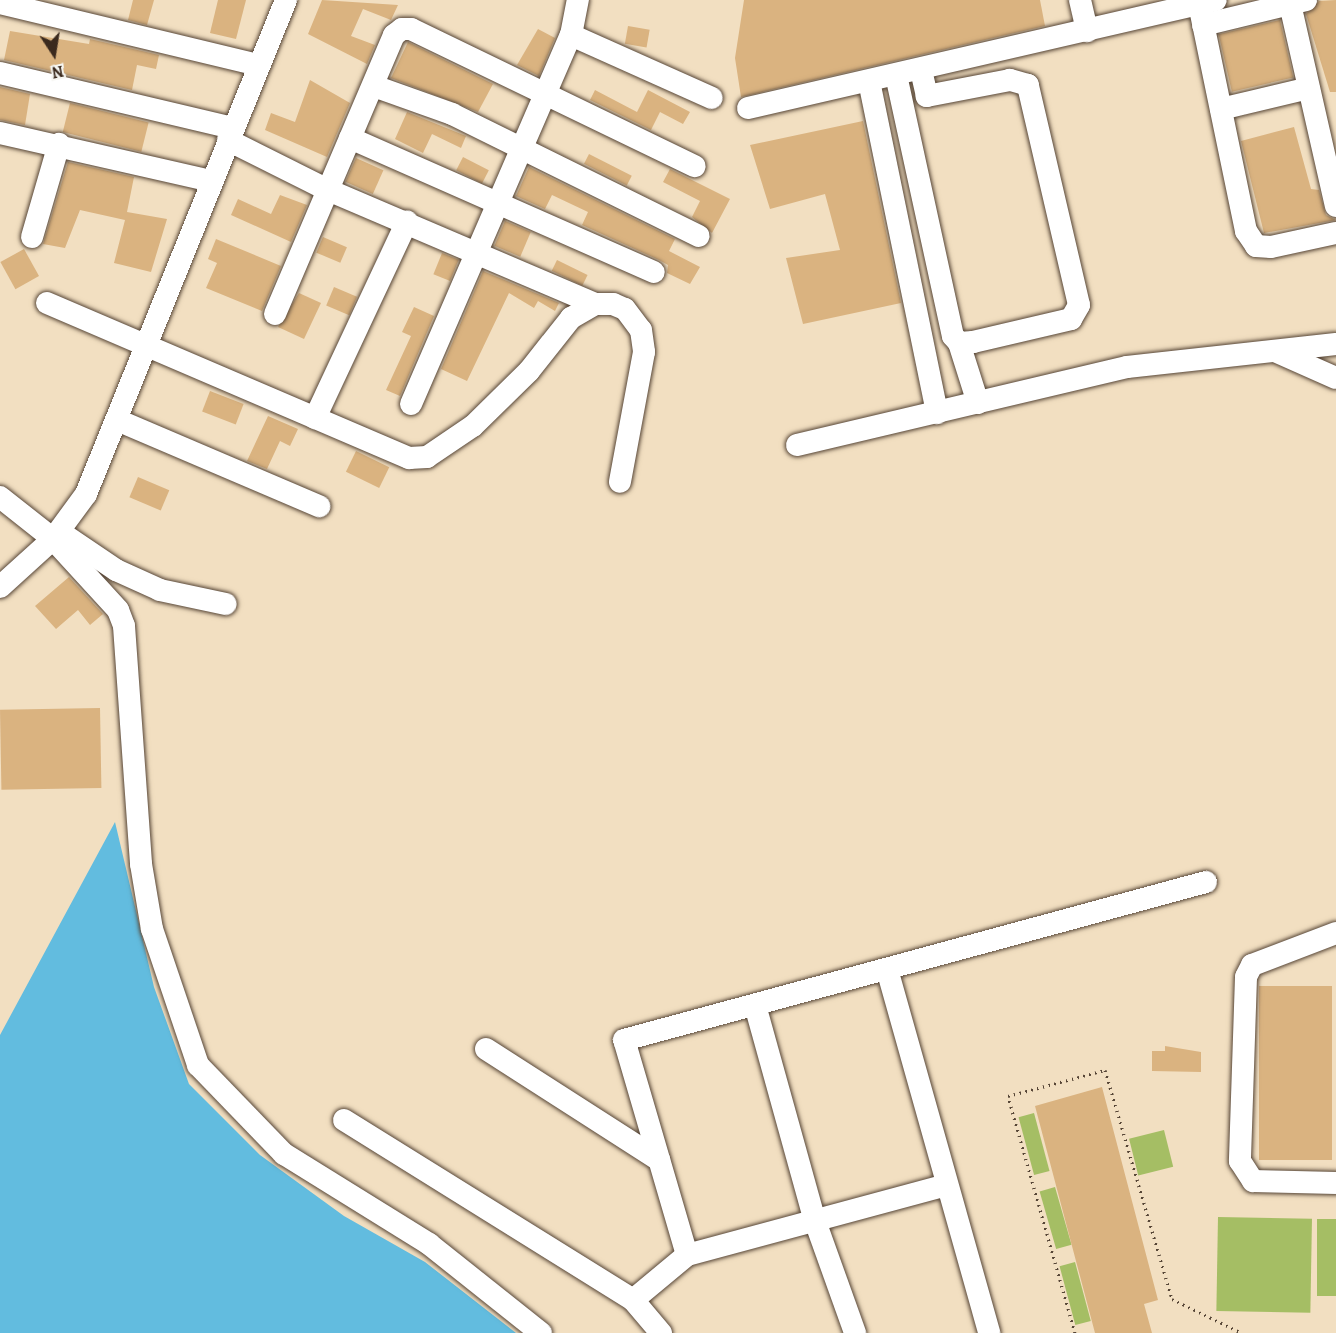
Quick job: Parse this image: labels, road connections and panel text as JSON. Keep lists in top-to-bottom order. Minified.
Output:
{"north":"bottom"}
